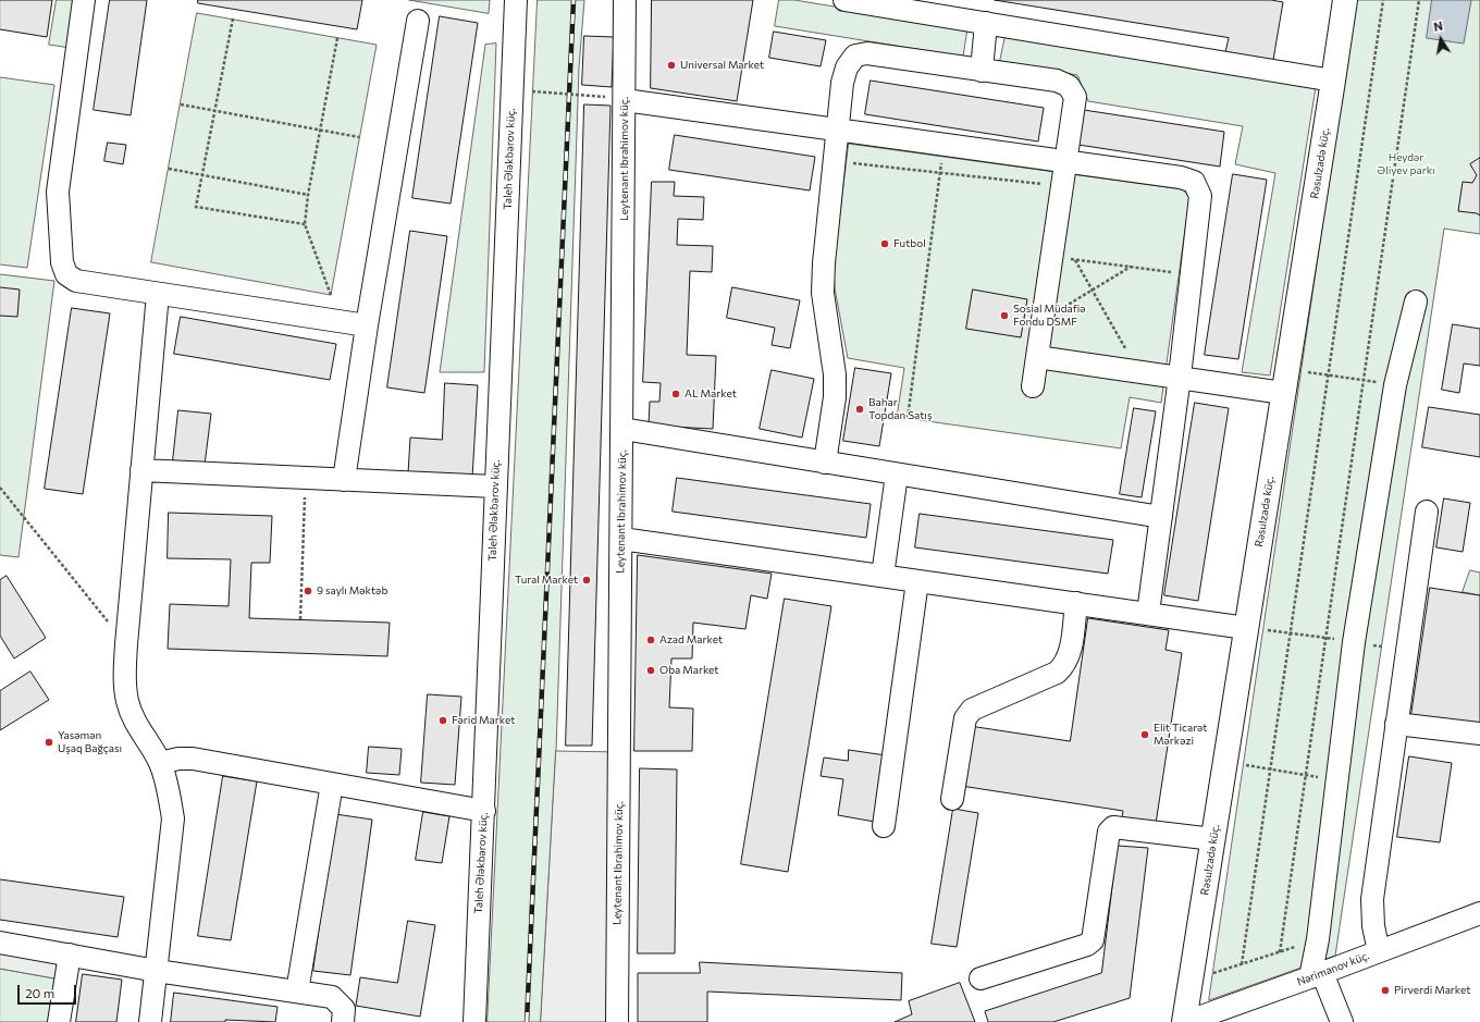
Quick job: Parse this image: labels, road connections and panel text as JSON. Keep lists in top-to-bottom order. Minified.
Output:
{"streets":{"main road":["Rəsulzadə küç."],"street":["Taleh Ələkbərov küç.","Leytenant Ibrahimov küç.","Nərimanov küç."]},"crossings":[["Rəsulzadə küç.","Nərimanov küç."]],"parks":["Heydər Əliyev parkı"],"places":["Universal Market","Futbol","Sosial Müdafiə Fondu DSMF","AL Market","Bahar Topdan Satış","Tural Market","9 saylı Məktəb","Azad Market","Oba Market","Fərid Market","Elit Ticarət Mərkəzi","Yasəmən Uşaq Bağçası","Pirverdi Market"],"scale_bar":"20 m","north":"top"}
